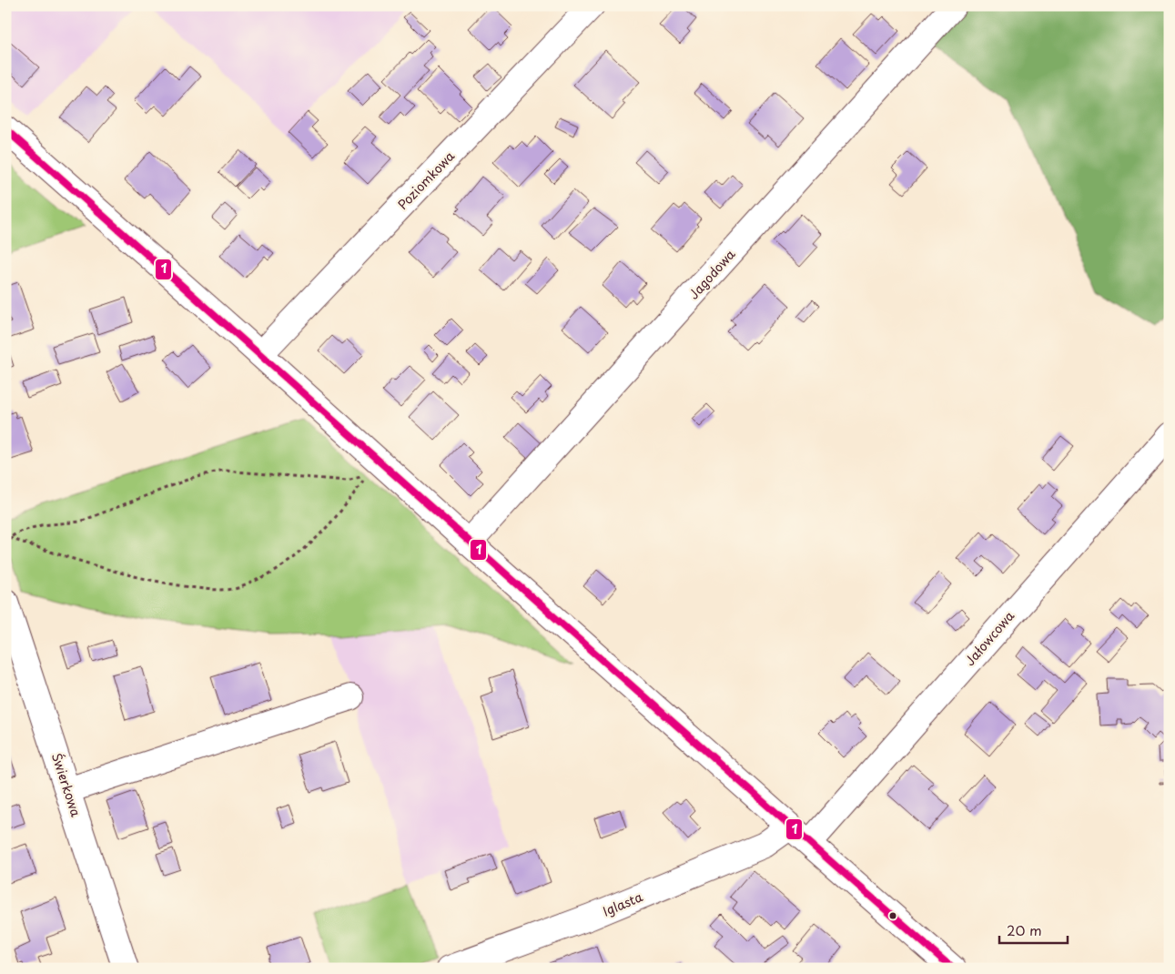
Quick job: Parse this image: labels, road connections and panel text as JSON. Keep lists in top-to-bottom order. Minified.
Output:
{"streets":{"street":["Poziomkowa","Jagodowa","Jałowcowa","Świerkowa","Iglasta"]},"lines":["transit line 1"],"scale_bar":"20 m"}
